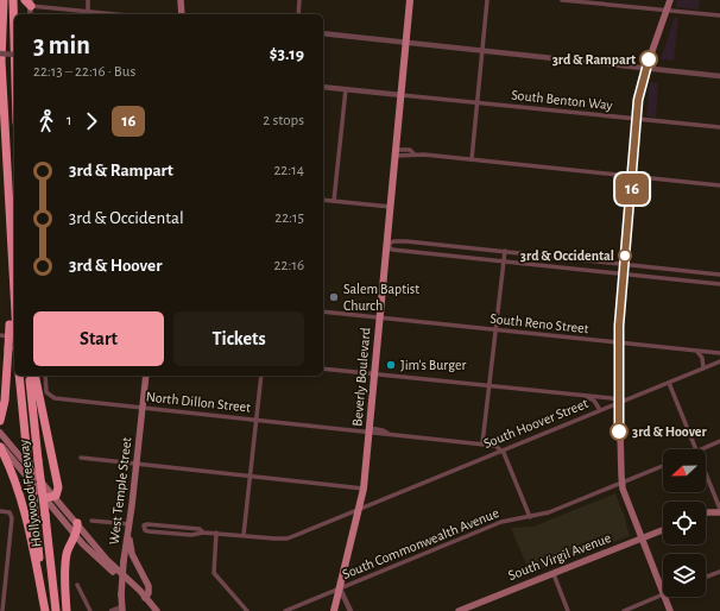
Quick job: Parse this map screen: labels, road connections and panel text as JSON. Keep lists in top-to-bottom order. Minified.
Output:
{"streets":{"highway":["Hollywood Freeway"],"main road":["Beverly Boulevard","West Temple Street","South Virgil Avenue"],"street":["South Benton Way","South Reno Street","North Dillon Street","South Hoover Street","South Commonwealth Avenue"]},"crossings":[["South Benton Way","Beverly Boulevard"],["South Reno Street","Beverly Boulevard"],["Beverly Boulevard","North Dillon Street"],["Beverly Boulevard","South Hoover Street"],["Beverly Boulevard","South Commonwealth Avenue"],["North Dillon Street","South Hoover Street"],["North Dillon Street","West Temple Street"]],"places":["3rd & Rampart","3rd & Occidental","Salem Baptist Church","Jim's Burger","3rd & Hoover"],"lines":["bus line 16"],"north":"left","page":{"on_map":"16","heading":["3 min","22:13 – 22:16 · Bus","$3.19"],"legs":["1","16","2 stops"],"list":[{"name":"3rd & Rampart","value":"22:14"},{"name":"3rd & Occidental","value":"22:15"},{"name":"3rd & Hoover","value":"22:16"}],"buttons":["Start","Tickets"]}}
